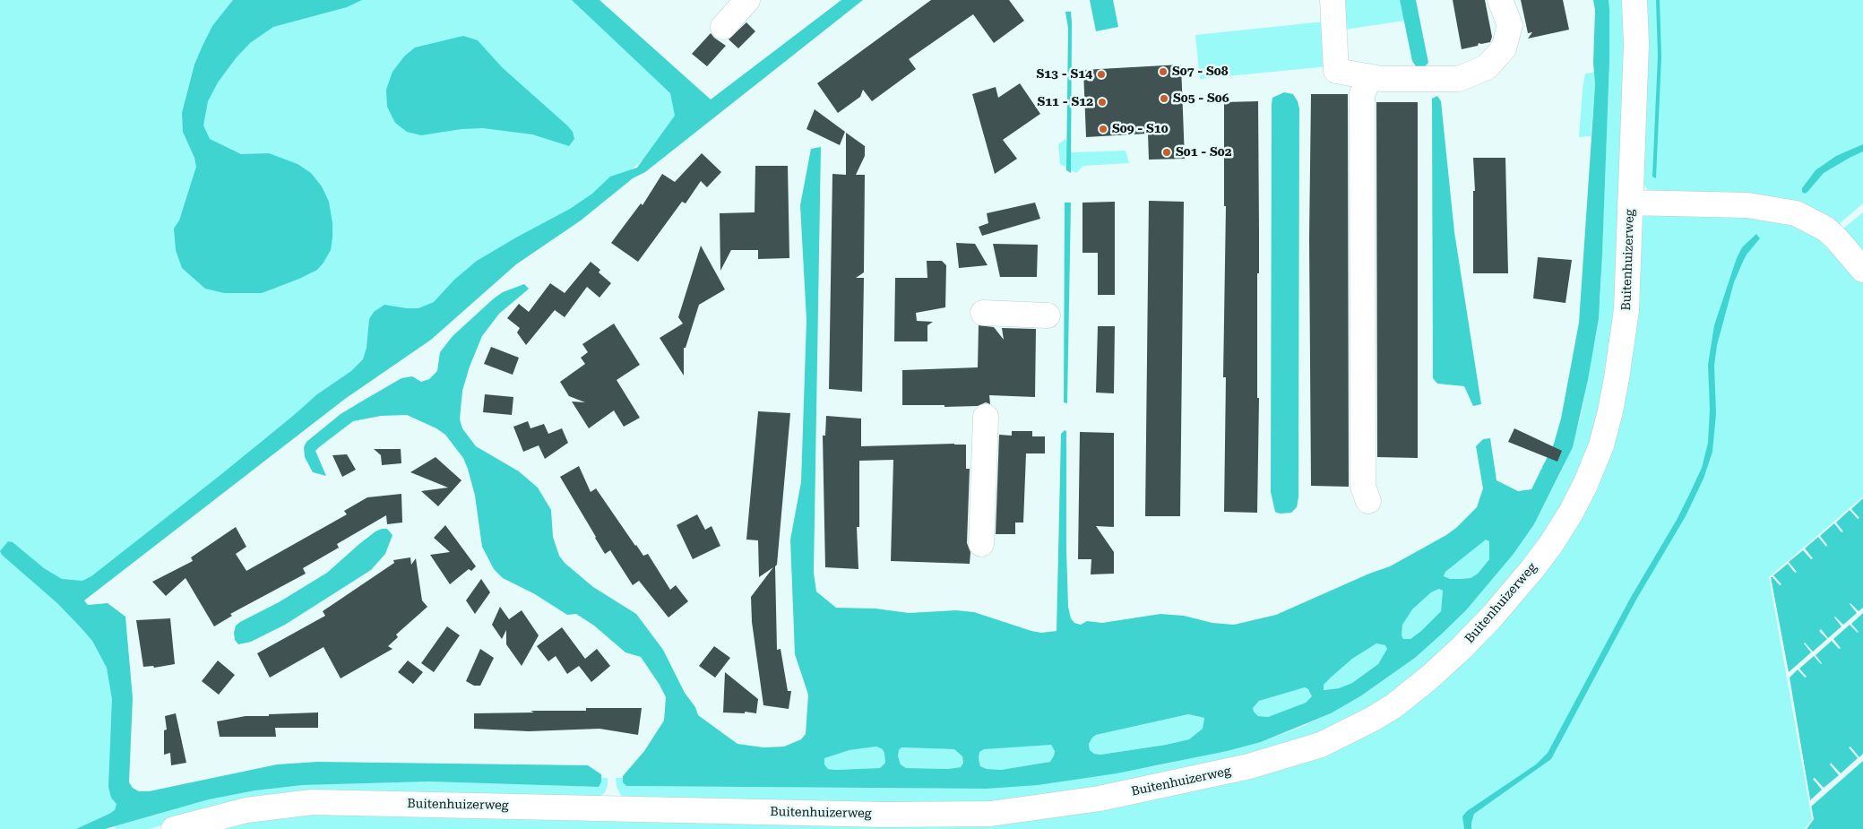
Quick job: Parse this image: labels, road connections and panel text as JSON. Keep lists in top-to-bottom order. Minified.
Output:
{"streets":{"street":["Buitenhuizerweg"]},"places":["S07 - S08","S13 - S14","S05 - S06","S11 - S12","S09 - S10","S01 - S02"]}
